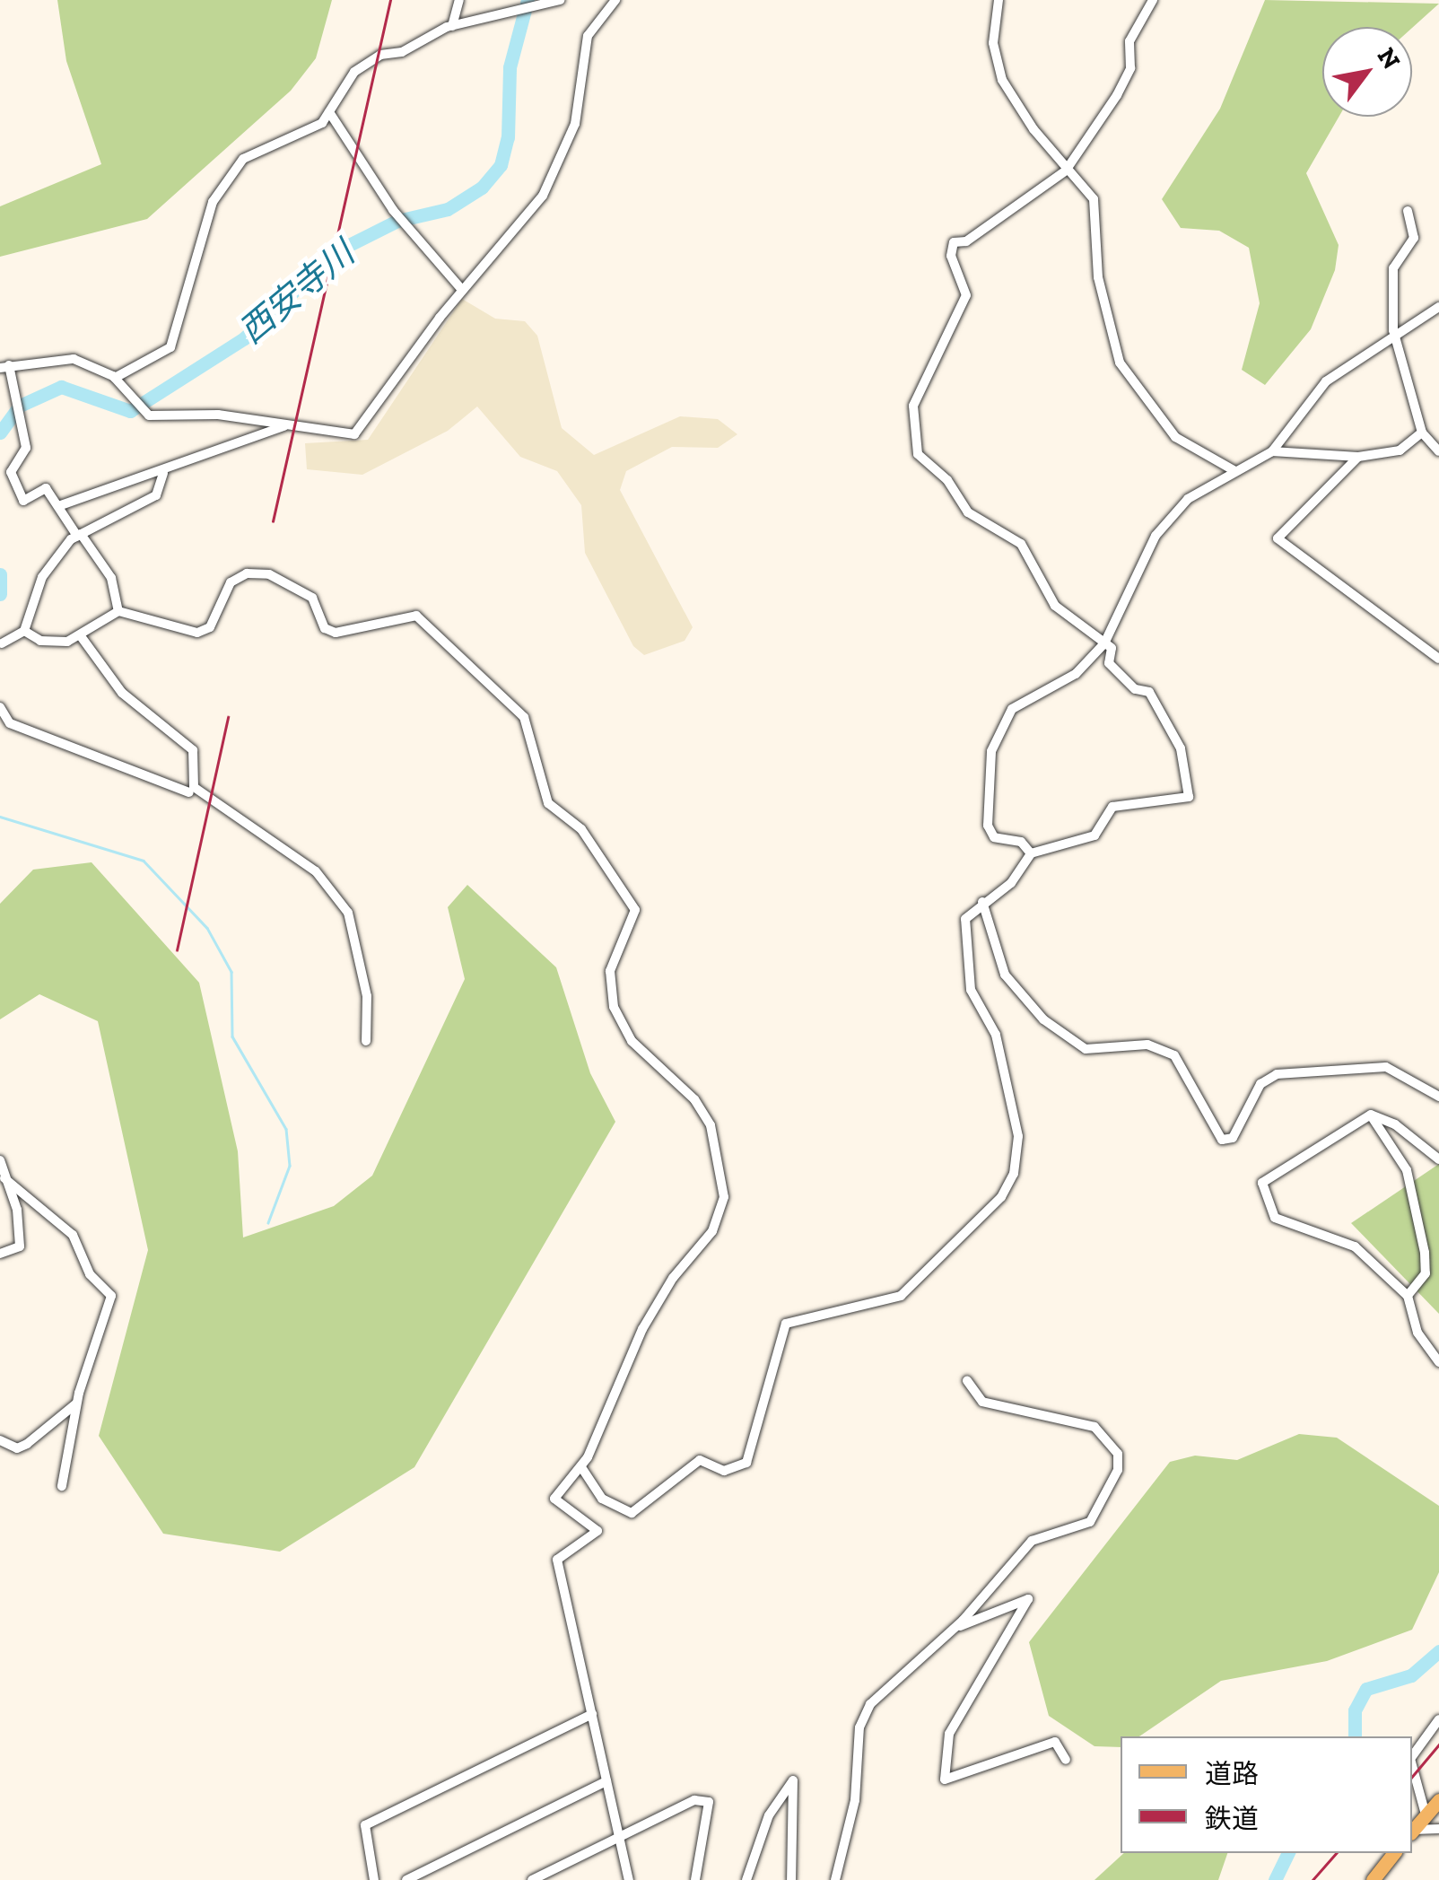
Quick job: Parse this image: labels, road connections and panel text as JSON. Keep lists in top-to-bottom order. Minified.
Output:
{"water":["西安寺川"],"legend":["道路","鉄道"],"north":"top right"}
